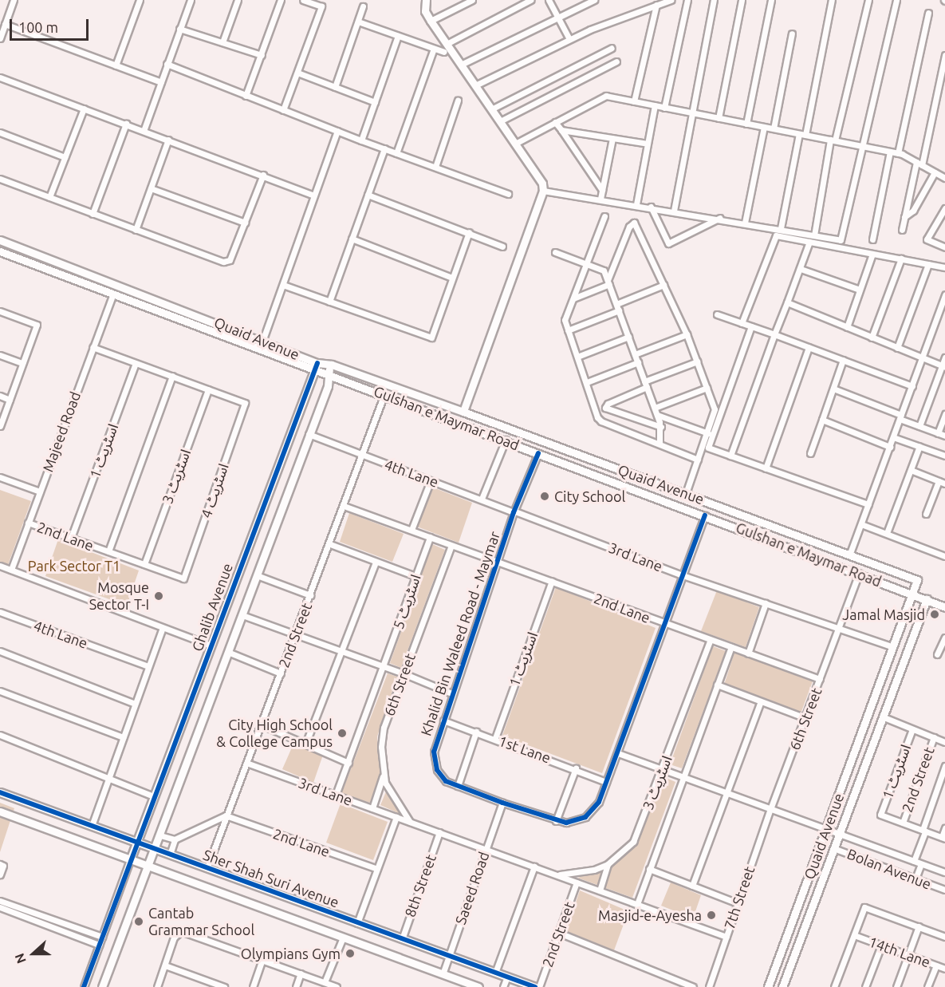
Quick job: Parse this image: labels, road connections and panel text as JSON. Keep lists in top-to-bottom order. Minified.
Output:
{"streets":{"main road":["Quaid Avenue","Gulshan e Maymar Road","Ghalib Avenue","Sher Shah Suri Avenue"],"street":["Majeed Road","اسٹریٹ 1","4th Lane","اسٹریٹ 3","اسٹریٹ 4","2nd Lane","3rd Lane","اسٹریٹ 5","Khalid Bin Waleed Road - Maymar","2nd Street","6th Street","1st Lane","Bolan Avenue","8th Street","Saeed Road","7th Street","14th Lane"]},"crossings":[["Quaid Avenue","Gulshan e Maymar Road"],["Quaid Avenue","3rd Lane"],["Quaid Avenue","Ghalib Avenue"],["Quaid Avenue","Bolan Avenue"],["Gulshan e Maymar Road","Majeed Road"],["Gulshan e Maymar Road","Ghalib Avenue"],["Gulshan e Maymar Road","Khalid Bin Waleed Road - Maymar"],["Majeed Road","2nd Lane"],["اسٹریٹ 1","2nd Lane"],["اسٹریٹ 1","2nd Street"],["اسٹریٹ 1","1st Lane"],["4th Lane","3rd Lane"],["4th Lane","Khalid Bin Waleed Road - Maymar"],["4th Lane","2nd Street"],["اسٹریٹ 3","اسٹریٹ 4"],["اسٹریٹ 3","2nd Lane"],["اسٹریٹ 3","Bolan Avenue"],["اسٹریٹ 4","2nd Lane"],["2nd Lane","Khalid Bin Waleed Road - Maymar"],["2nd Lane","2nd Street"],["2nd Lane","6th Street"],["3rd Lane","Khalid Bin Waleed Road - Maymar"],["3rd Lane","2nd Street"],["3rd Lane","6th Street"],["3rd Lane","8th Street"],["3rd Lane","Saeed Road"],["Ghalib Avenue","Sher Shah Suri Avenue"],["Khalid Bin Waleed Road - Maymar","1st Lane"],["Khalid Bin Waleed Road - Maymar","Bolan Avenue"],["Khalid Bin Waleed Road - Maymar","Saeed Road"],["6th Street","Bolan Avenue"],["6th Street","7th Street"],["Bolan Avenue","7th Street"],["Sher Shah Suri Avenue","8th Street"],["Sher Shah Suri Avenue","Saeed Road"]],"parks":["Park Sector T1"],"places":["City School","Mosque Sector T-I","Jamal Masjid","City High School & College Campus","Masjid-e-Ayesha","Cantab Grammar School","Olympians Gym"],"scale_bar":"100 m","north":"left"}
